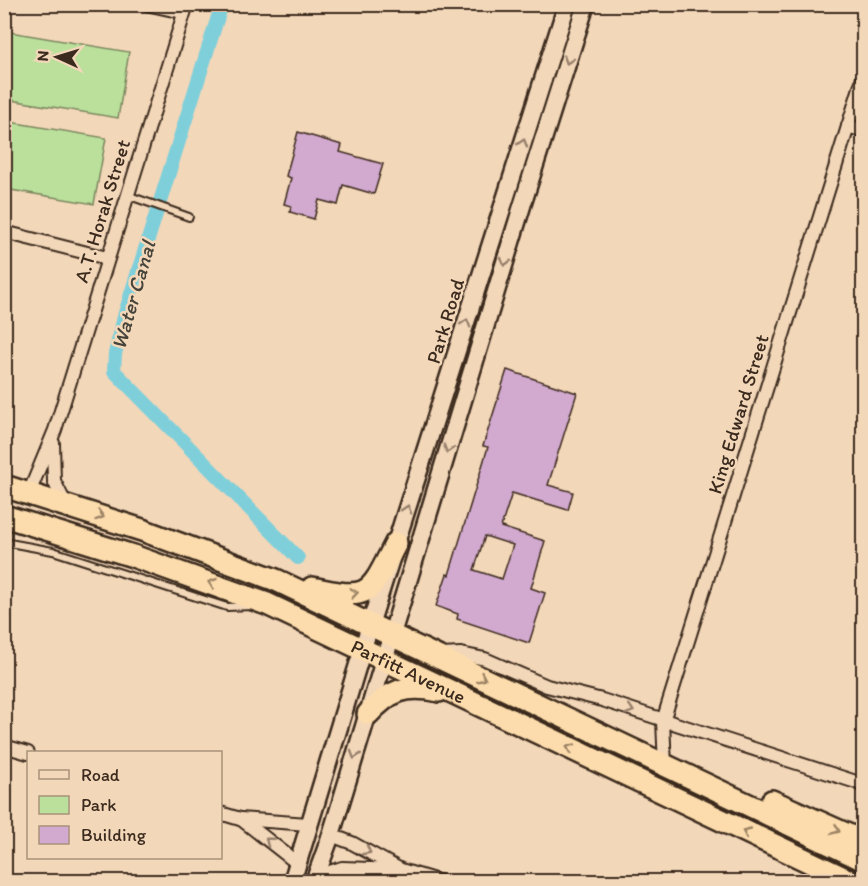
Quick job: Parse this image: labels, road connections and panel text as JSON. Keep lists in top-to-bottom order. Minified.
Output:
{"streets":{"highway":["Parfitt Avenue"],"street":["A.T. Horak Street","Park Road","King Edward Street"]},"crossings":[["A.T. Horak Street","Parfitt Avenue"],["Park Road","Parfitt Avenue"],["King Edward Street","Parfitt Avenue"]],"water":["Water Canal"],"legend":["Road","Park","Building"],"north":"left"}
